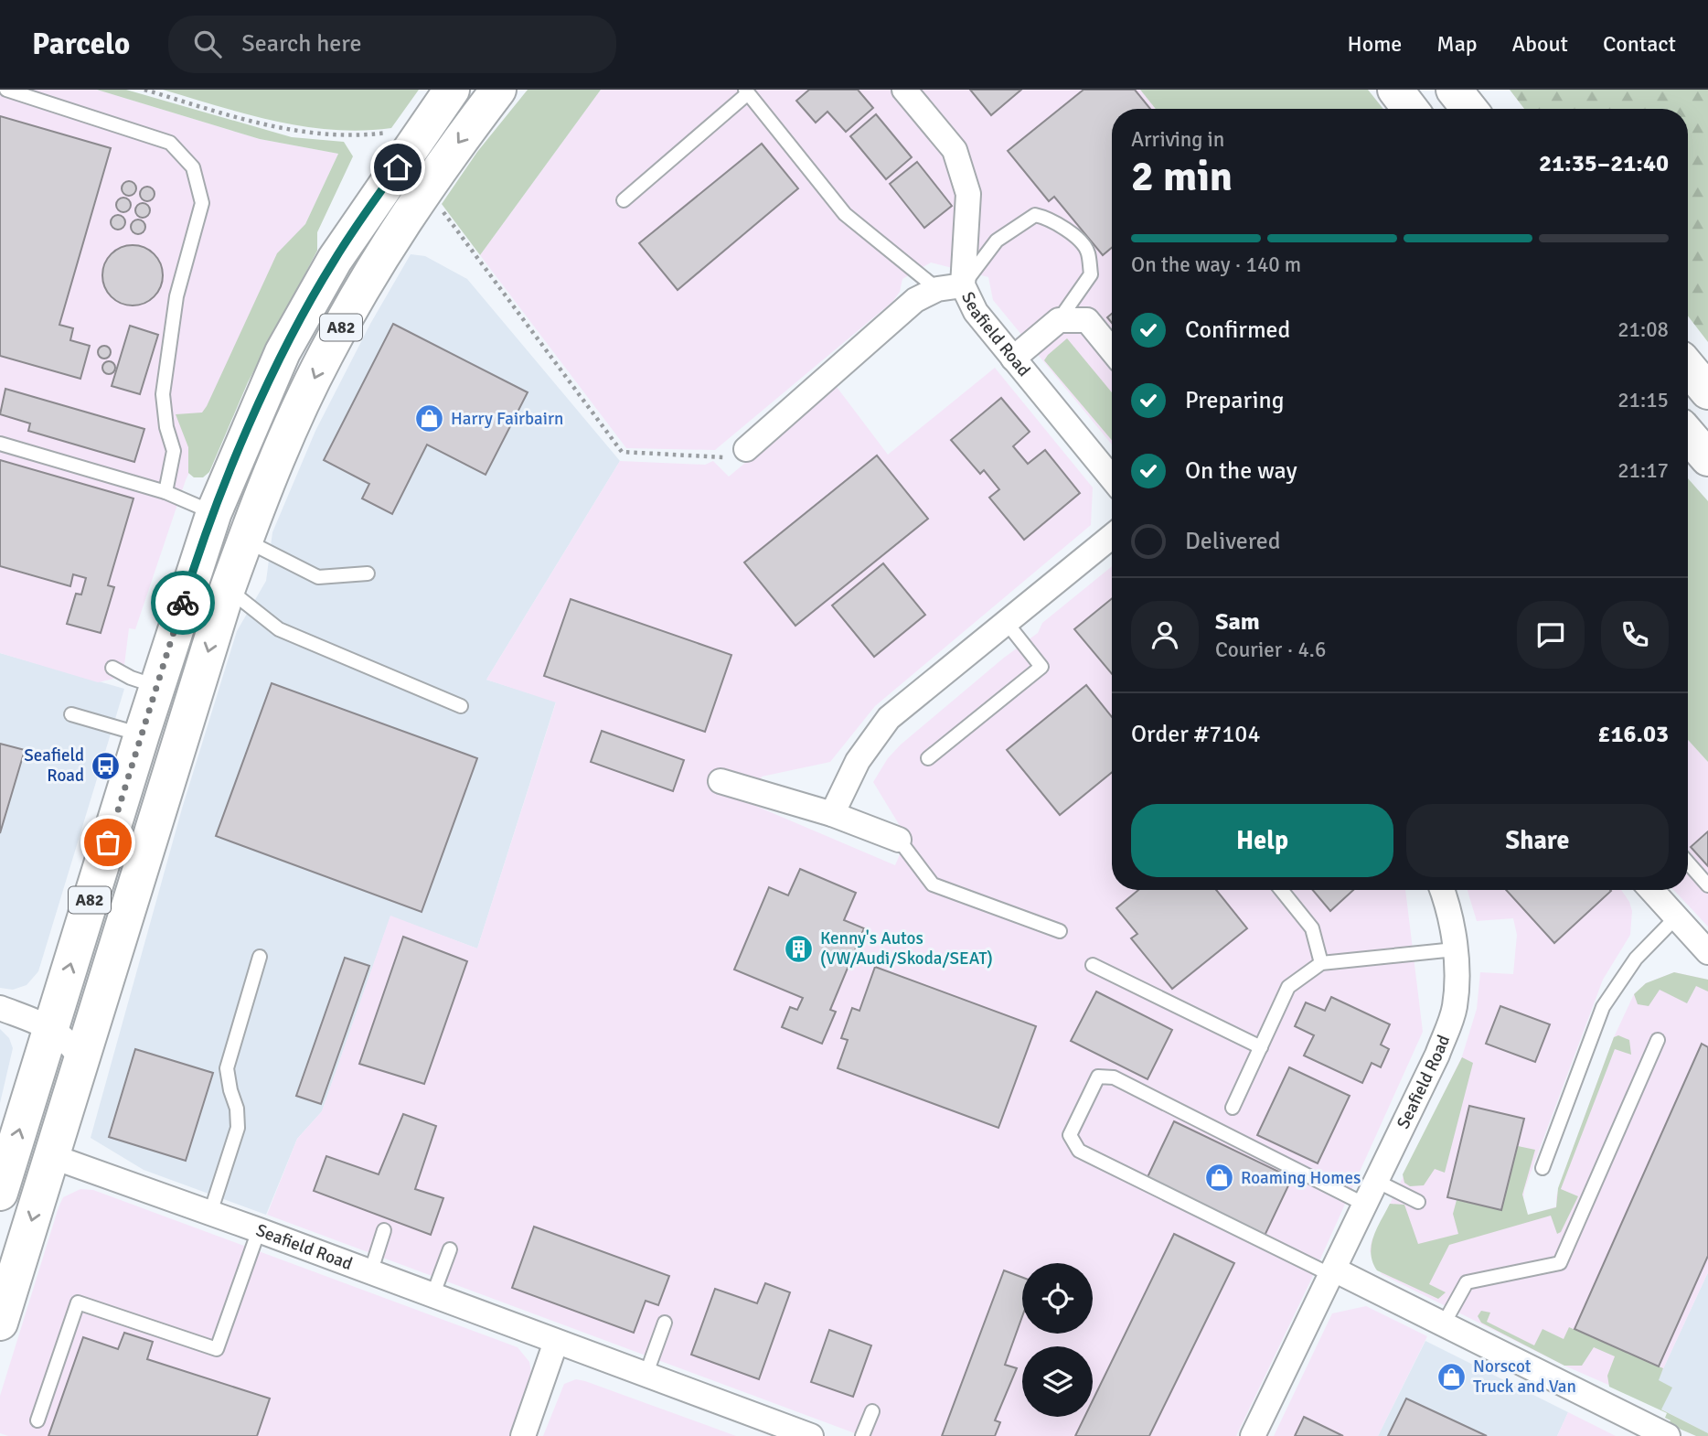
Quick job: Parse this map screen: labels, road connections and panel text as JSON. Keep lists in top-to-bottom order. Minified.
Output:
{"streets":{"highway":["A82"],"street":["Seafield Road"]},"crossings":[["A82","Seafield Road"]],"places":{"shop":["Harry Fairbairn","Roaming Homes","Norscot Truck and Van"],"bus stop":["Seafield Road"],"building":["Kenny's Autos (VW/Audi/Skoda/SEAT)"]},"page":{"header":"Parcelo","search":"Search here","nav":["Home","Map","About","Contact"],"heading":["2 min","Arriving in","21:35–21:40"],"panel":["Sam","Courier · 4.6","Order #7104","£16.03"],"bar":"On the way · 140 m","list":[["Confirmed","21:08"],["Preparing","21:15"],["On the way","21:17"],"Delivered"],"buttons":["Help","Share"]}}
